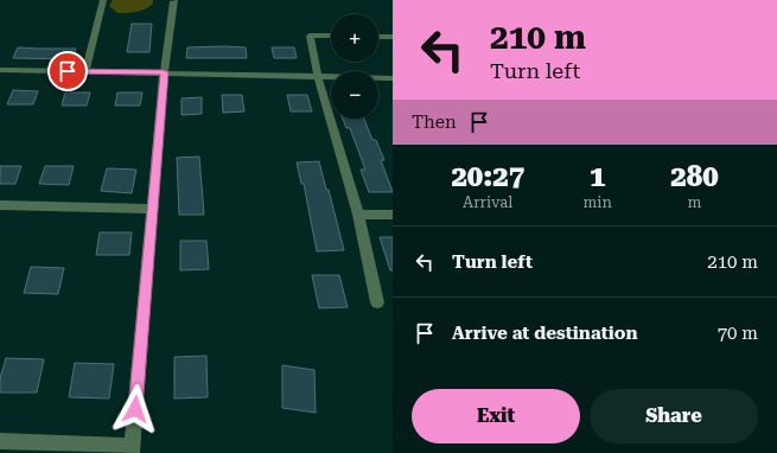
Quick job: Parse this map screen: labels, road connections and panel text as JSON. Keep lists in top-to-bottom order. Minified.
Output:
{"page":{"turn":["210 m","Turn left"],"map_buttons":["+","−"],"then":"Then","eta":["20:27","Arrival","1","min","280","m"],"list":[{"name":"Turn left","value":"210 m"},{"name":"Arrive at destination","value":"70 m"}],"buttons":["Exit","Share"]}}
